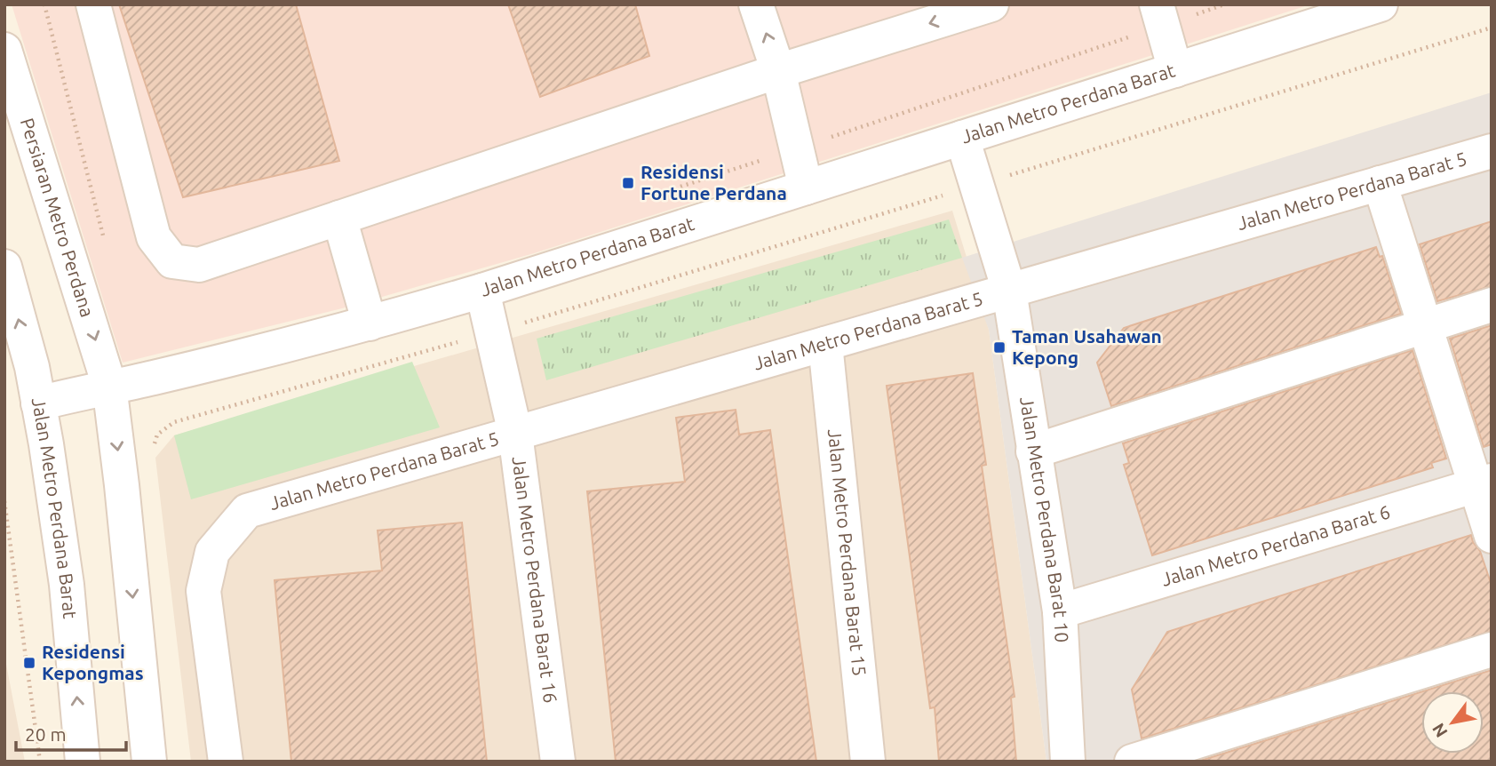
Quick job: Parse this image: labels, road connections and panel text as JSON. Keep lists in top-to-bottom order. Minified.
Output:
{"streets":{"street":["Jalan Metro Perdana Barat","Jalan Metro Perdana Barat 5","Persiaran Metro Perdana","Jalan Metro Perdana Barat 10","Jalan Metro Perdana Barat 6","Jalan Metro Perdana Barat 15","Jalan Metro Perdana Barat 16"]},"crossings":[["Jalan Metro Perdana Barat","Persiaran Metro Perdana"],["Jalan Metro Perdana Barat","Jalan Metro Perdana Barat 10"],["Jalan Metro Perdana Barat","Jalan Metro Perdana Barat 16"],["Jalan Metro Perdana Barat 5","Jalan Metro Perdana Barat 10"],["Jalan Metro Perdana Barat 5","Jalan Metro Perdana Barat 15"],["Jalan Metro Perdana Barat 5","Jalan Metro Perdana Barat 16"],["Jalan Metro Perdana Barat 10","Jalan Metro Perdana Barat 6"]],"places":{"transit":["Residensi Fortune Perdana","Taman Usahawan Kepong","Residensi Kepongmas"]},"scale_bar":"20 m","north":"bottom left"}
